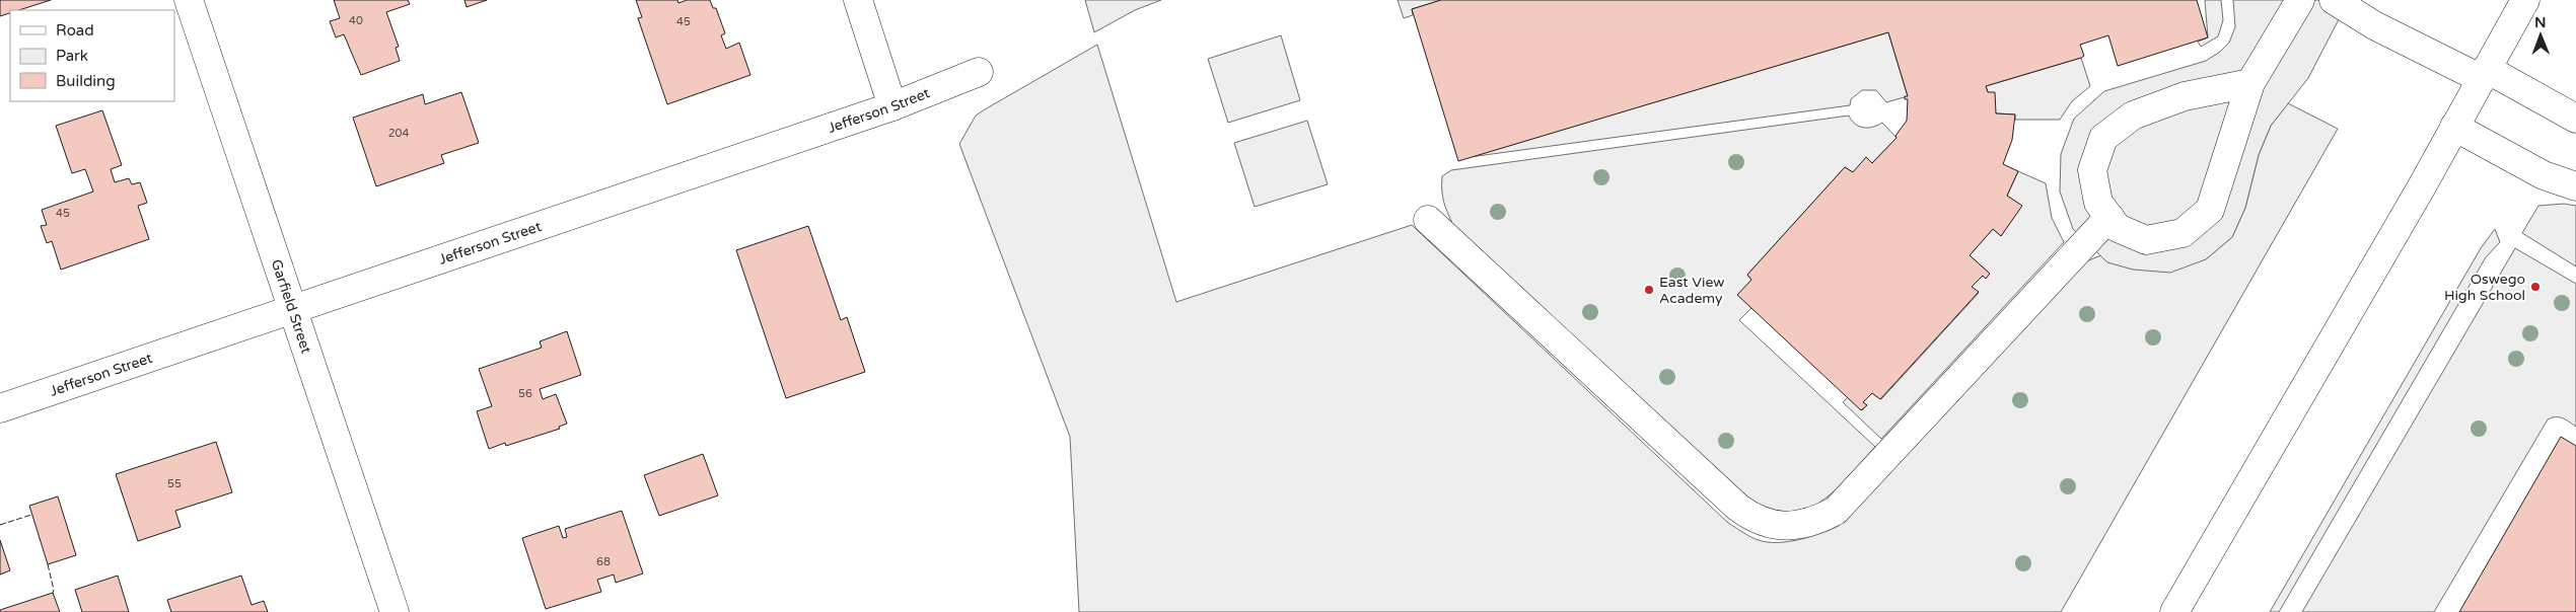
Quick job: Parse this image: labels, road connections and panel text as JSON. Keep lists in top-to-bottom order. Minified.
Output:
{"streets":{"street":["Jefferson Street","Garfield Street"]},"crossings":[["Jefferson Street","Garfield Street"]],"places":["Oswego High School","East View Academy"],"house_numbers":["40","45","204","45","56","55","68"],"legend":["Road","Park","Building"],"north":"top"}
